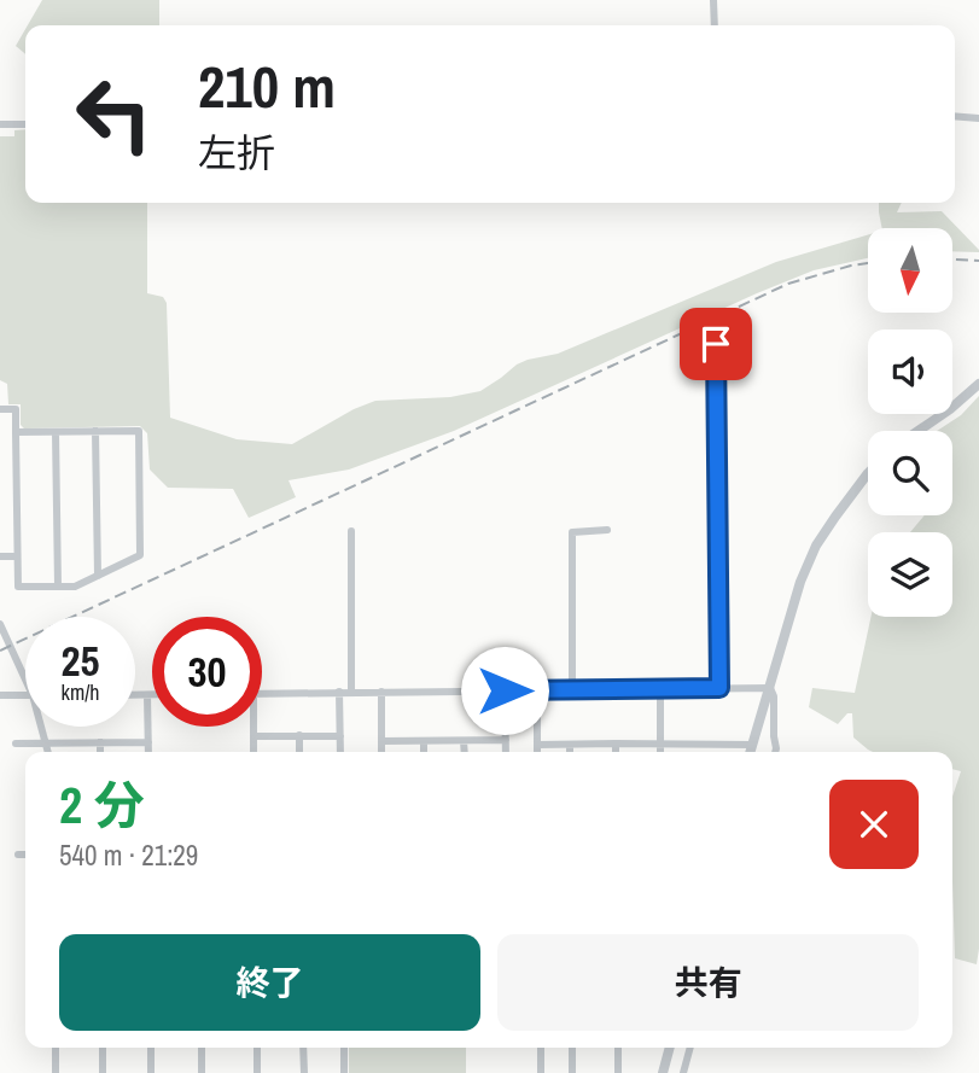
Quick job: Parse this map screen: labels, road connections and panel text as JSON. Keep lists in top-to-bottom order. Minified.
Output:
{"north":"bottom","page":{"turn":["210 m","左折"],"speed":"25 km/h","limit":"30","heading":["2 分","540 m · 21:29"],"buttons":["終了","共有"]}}
